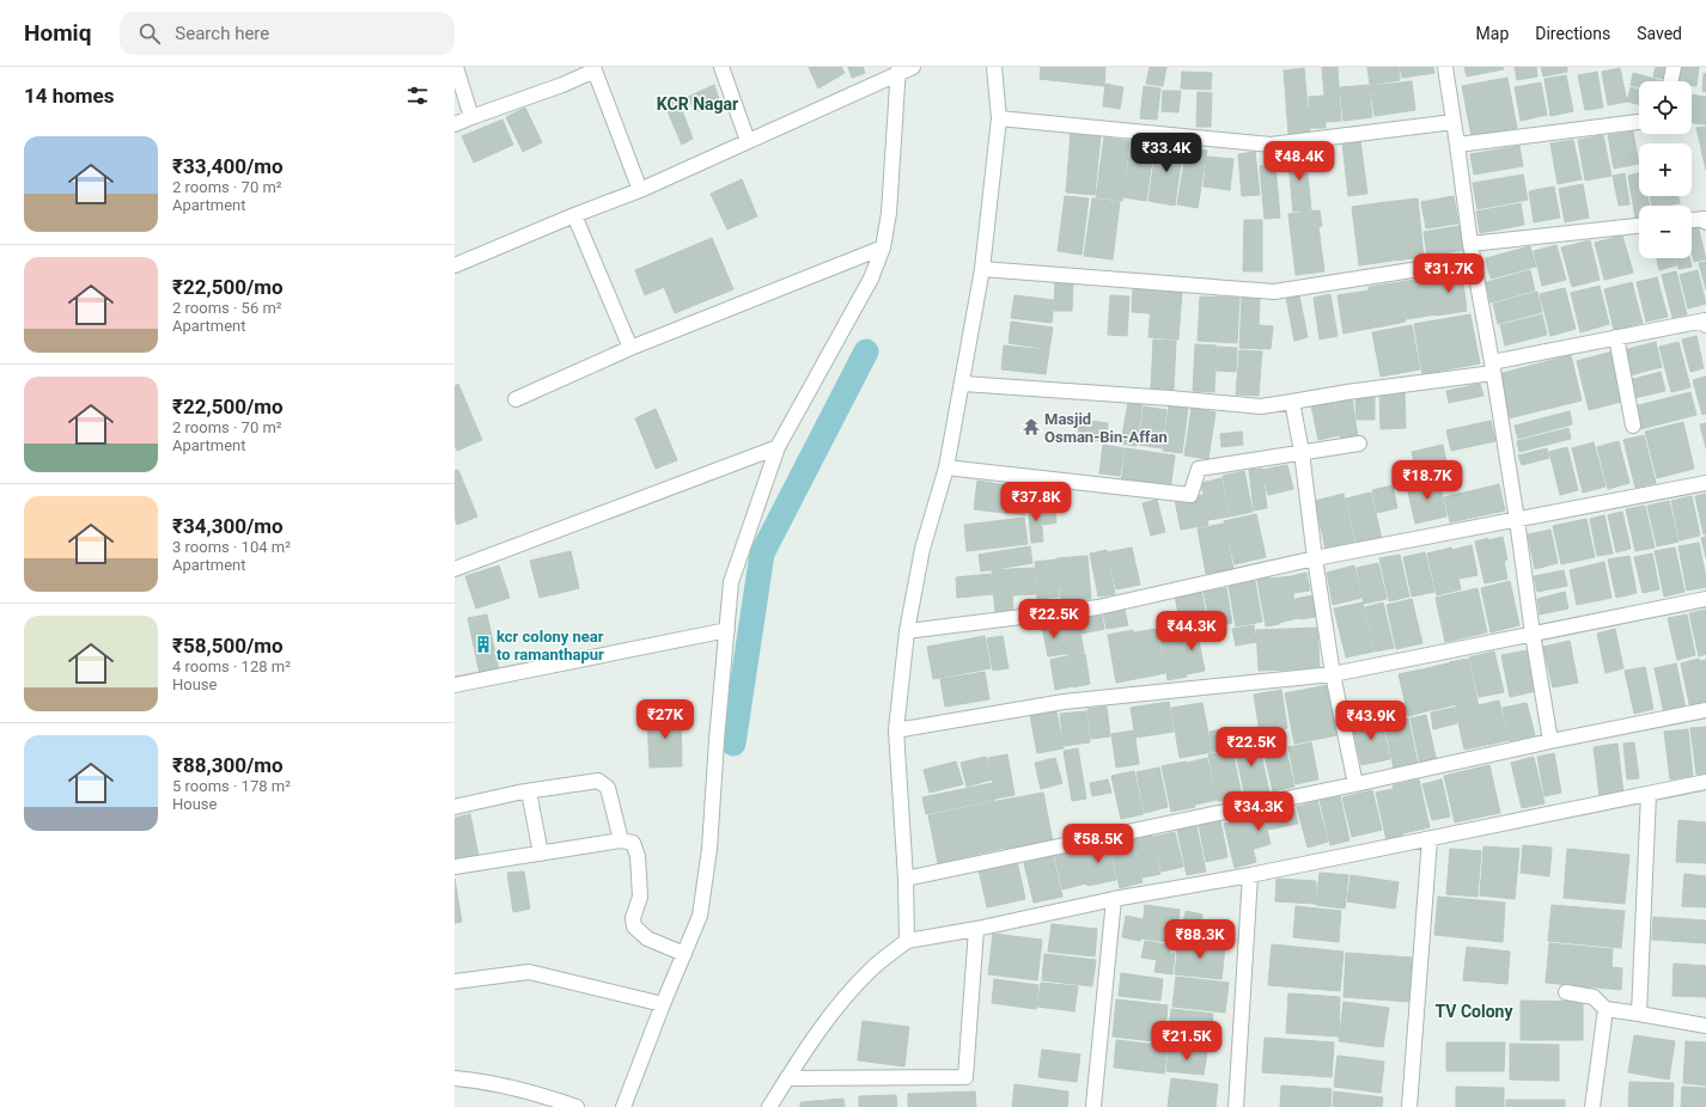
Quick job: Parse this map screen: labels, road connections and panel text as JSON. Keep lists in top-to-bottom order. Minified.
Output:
{"districts":["KCR Nagar","TV Colony"],"places":{"temple":["Masjid Osman-Bin-Affan"],"building":["kcr colony near to ramanthapur"]},"page":{"header":"Homiq","search":"Search here","nav":["Map","Directions","Saved"],"heading":"14 homes","map_buttons":["+","−"],"list":[{"name":"₹33,400/mo","note":"2 rooms · 70 m² · Apartment"},{"name":"₹22,500/mo","note":"2 rooms · 56 m² · Apartment"},{"name":"₹22,500/mo","note":"2 rooms · 70 m² · Apartment"},{"name":"₹34,300/mo","note":"3 rooms · 104 m² · Apartment"},{"name":"₹58,500/mo","note":"4 rooms · 128 m² · House"},{"name":"₹88,300/mo","note":"5 rooms · 178 m² · House"}],"price":["₹33.4K","₹48.4K","₹31.7K","₹18.7K","₹37.8K","₹22.5K","₹44.3K","₹27K","₹43.9K","₹22.5K","₹34.3K","₹58.5K","₹88.3K","₹21.5K"]}}
